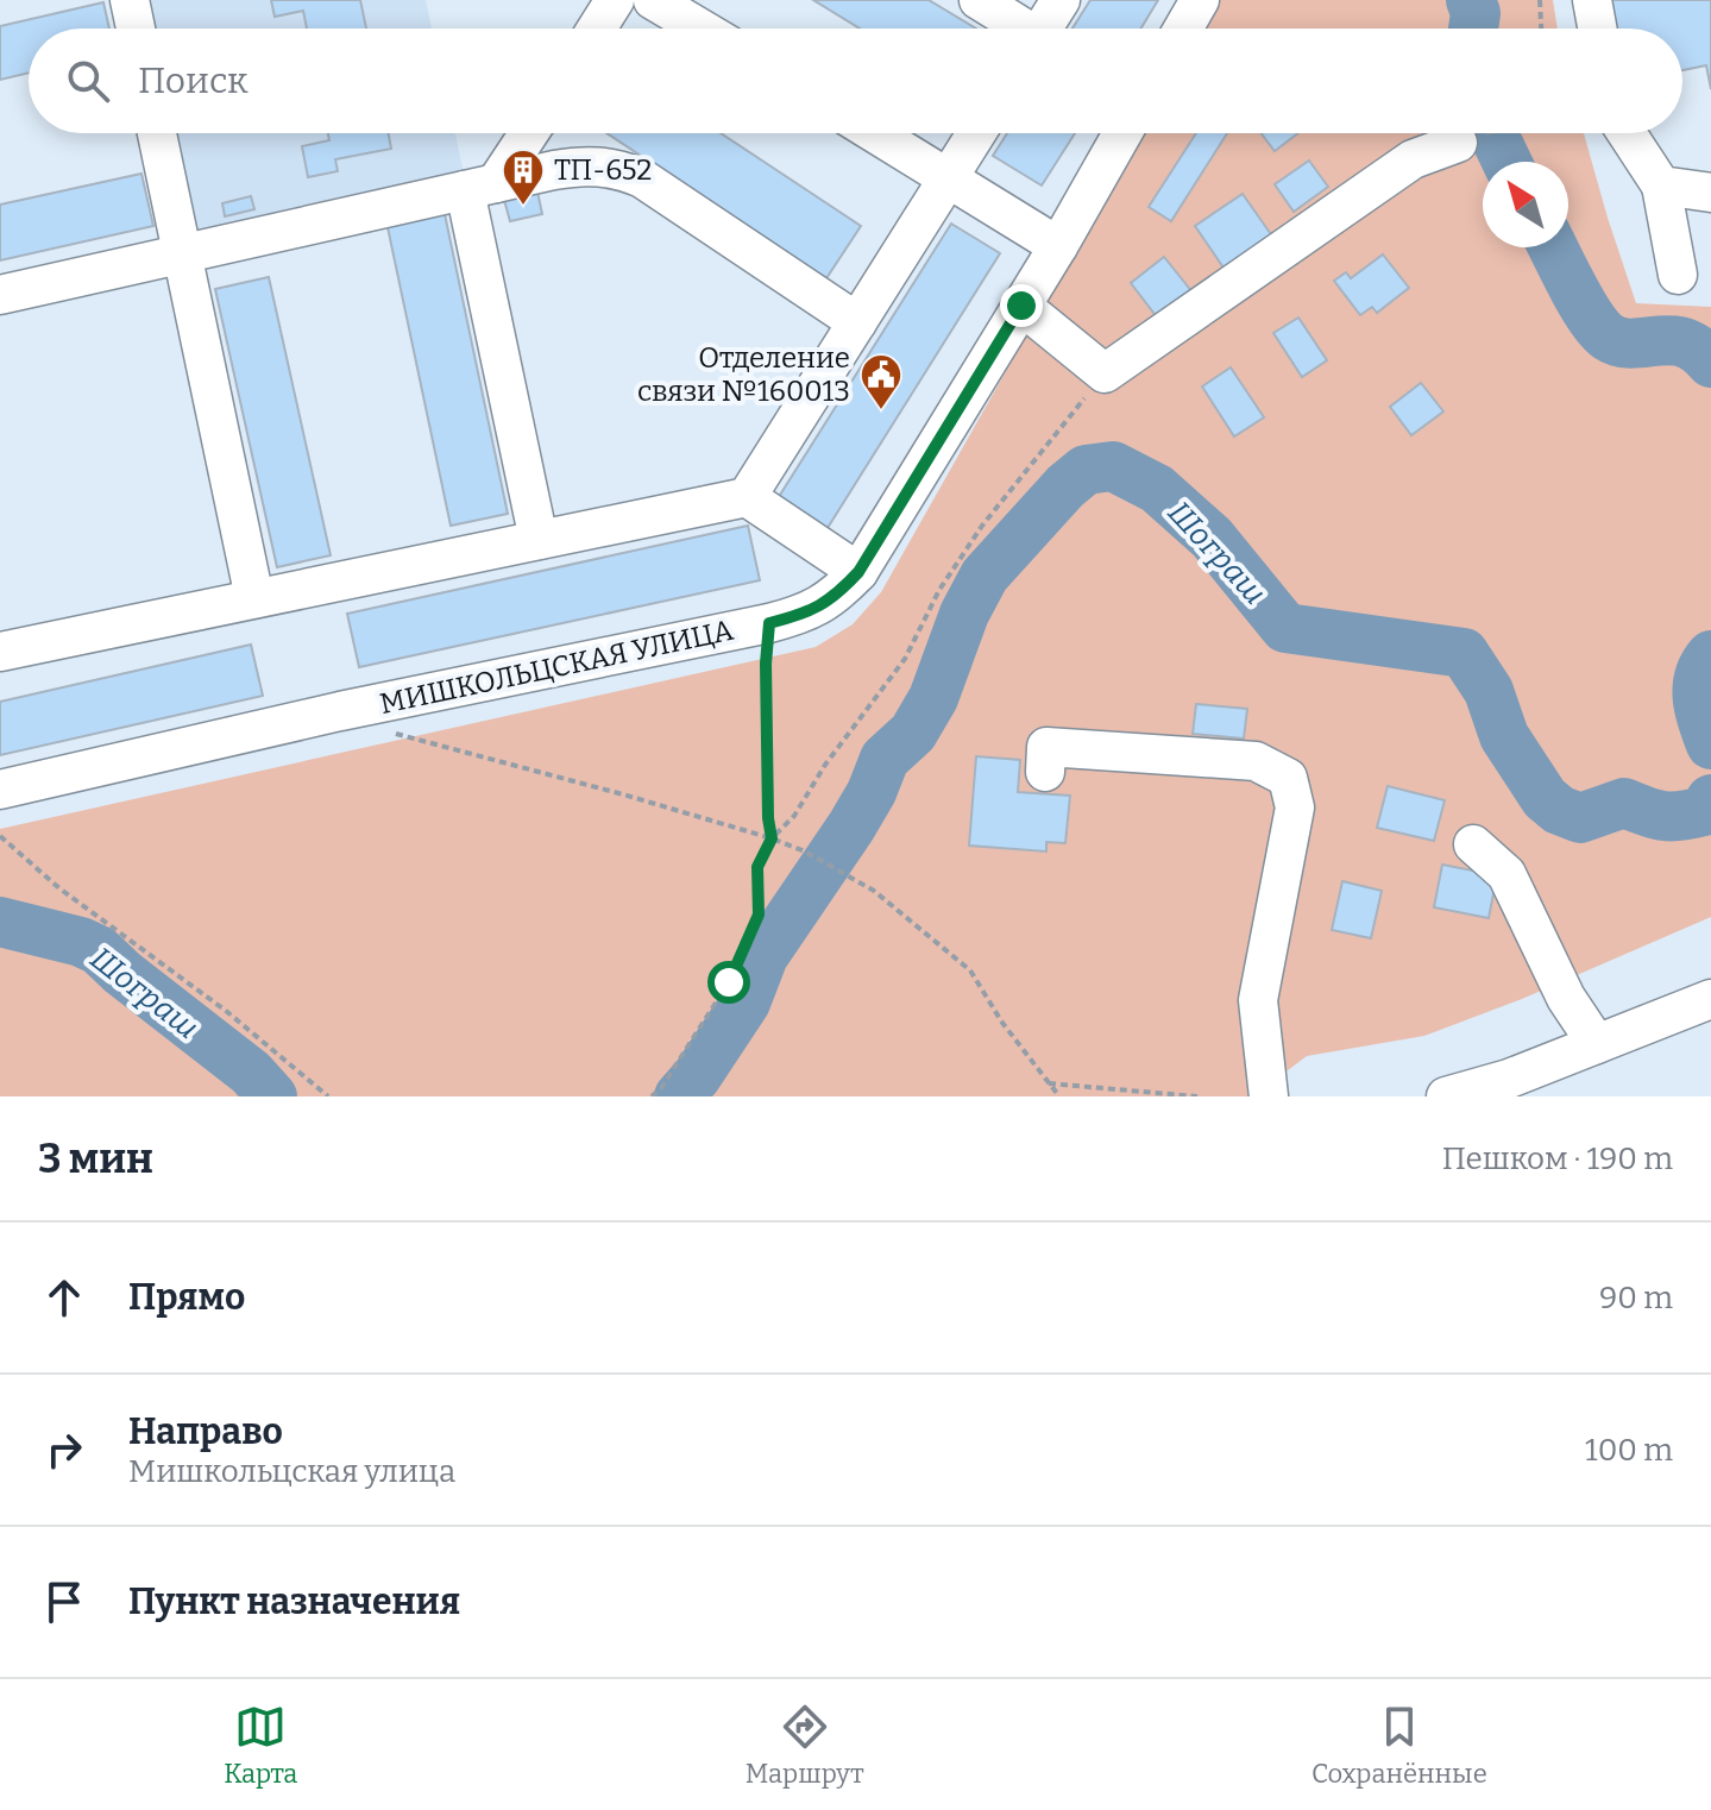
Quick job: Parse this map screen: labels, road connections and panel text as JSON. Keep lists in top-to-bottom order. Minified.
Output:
{"streets":{"street":["МИШКОЛЬЦСКАЯ УЛИЦА"]},"water":["Шограш"],"places":{"building":["ТП-652"],"public building":["Отделение связи №160013"]},"north":"top left","page":{"search":"Поиск","heading":["3 мин","Пешком · 190 m"],"list":[["Прямо","90 m"],["Направо","Мишкольцская улица","100 m"],"Пункт назначения"],"nav":["Карта","Маршрут","Сохранённые"]}}
